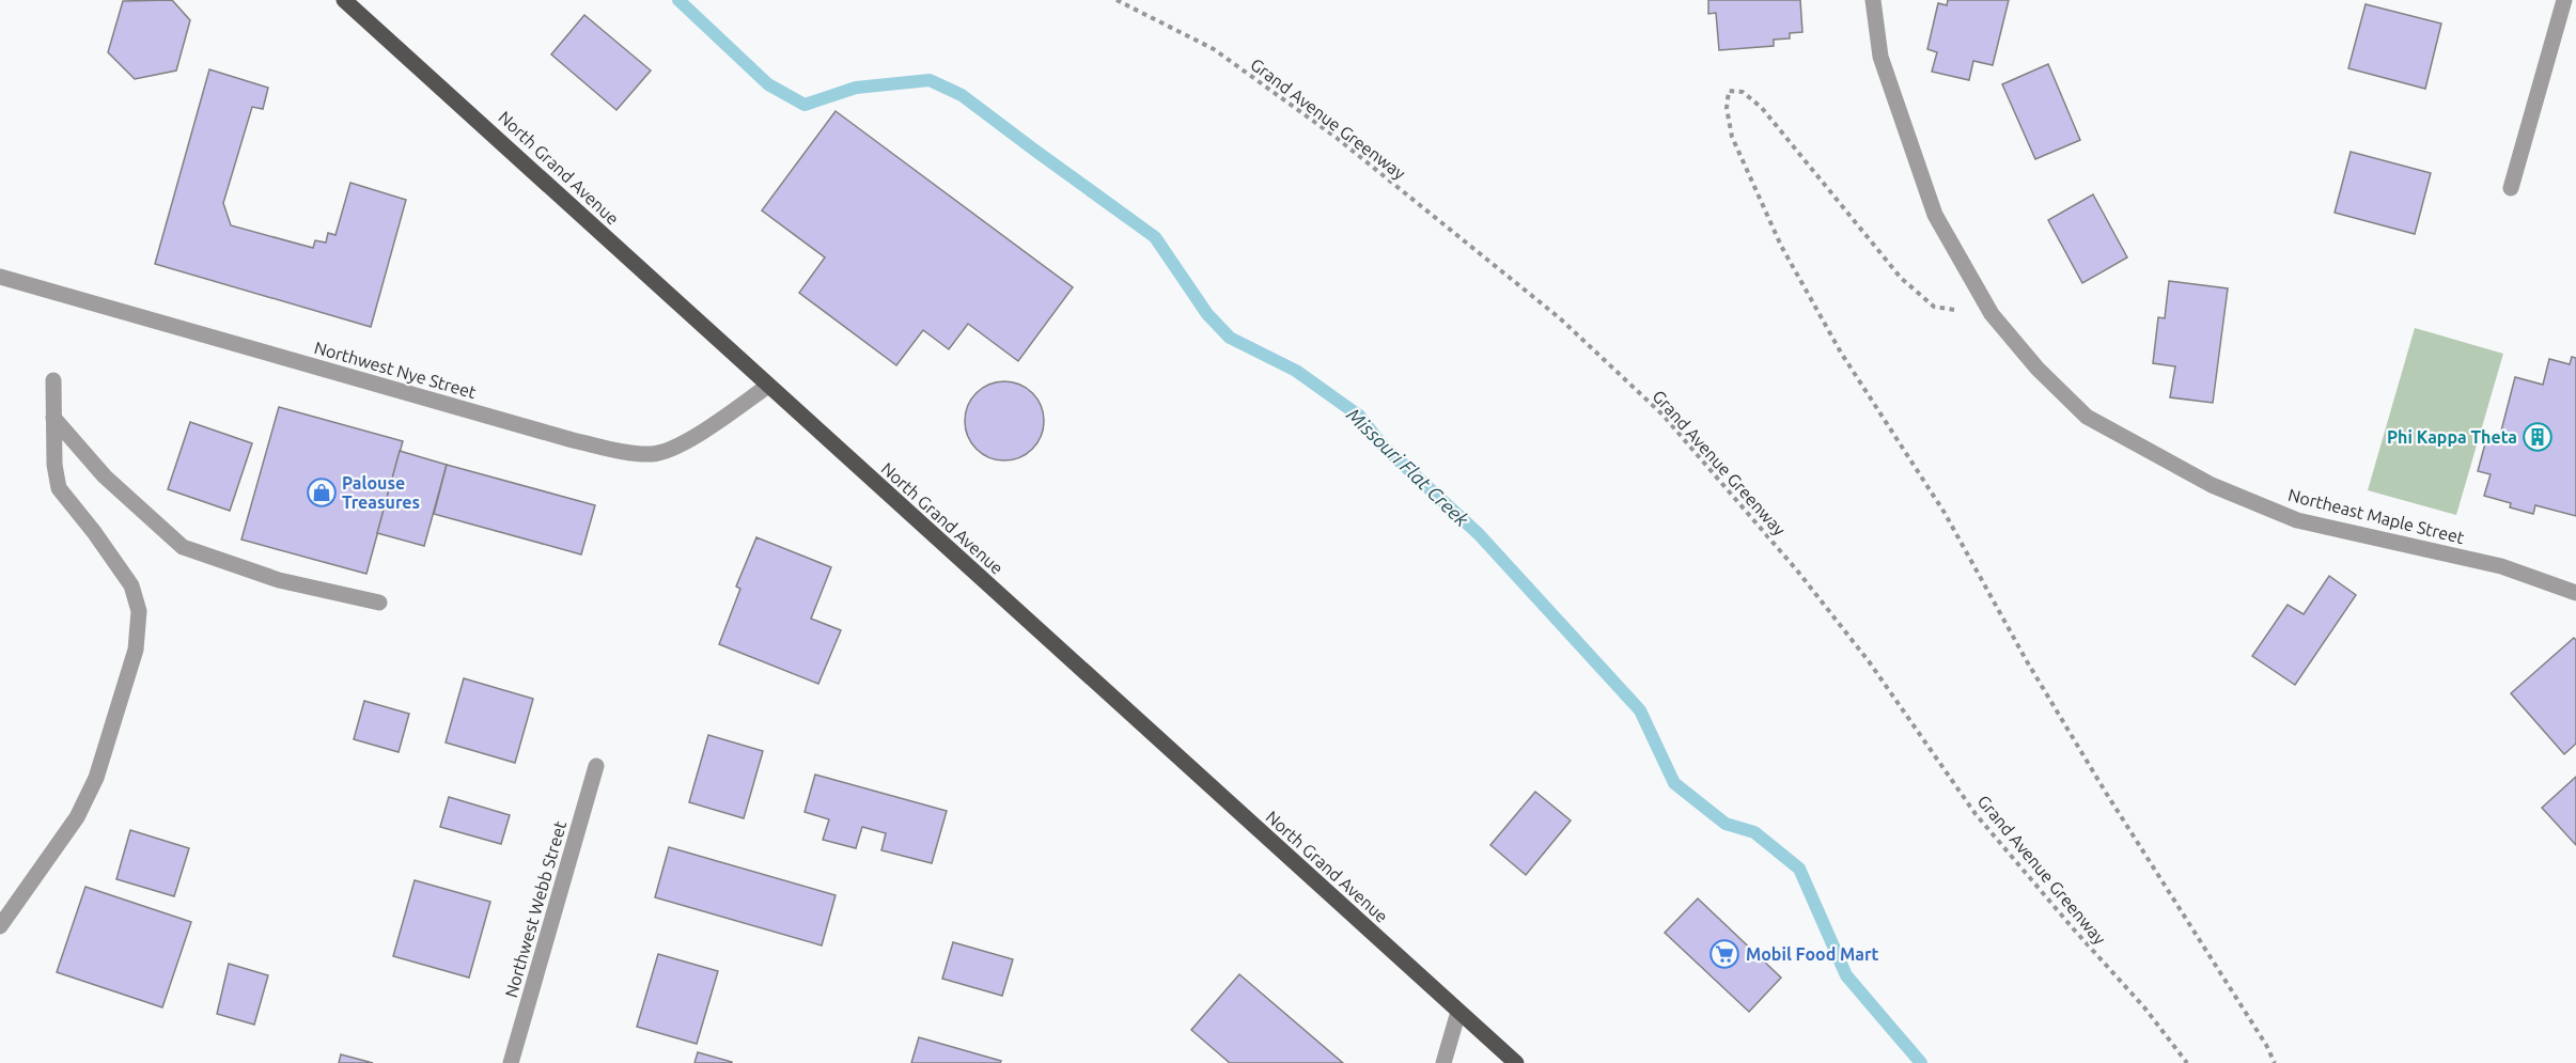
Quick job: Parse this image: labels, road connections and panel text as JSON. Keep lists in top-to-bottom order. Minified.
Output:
{"streets":{"main road":["North Grand Avenue"],"street":["Northwest Nye Street","Northeast Maple Street","Northwest Webb Street"],"path":["Grand Avenue Greenway"]},"crossings":[["North Grand Avenue","Northwest Nye Street"]],"water":["Missouri Flat Creek"],"places":{"building":["Phi Kappa Theta"],"shop":["Palouse Treasures"],"supermarket":["Mobil Food Mart"]}}
